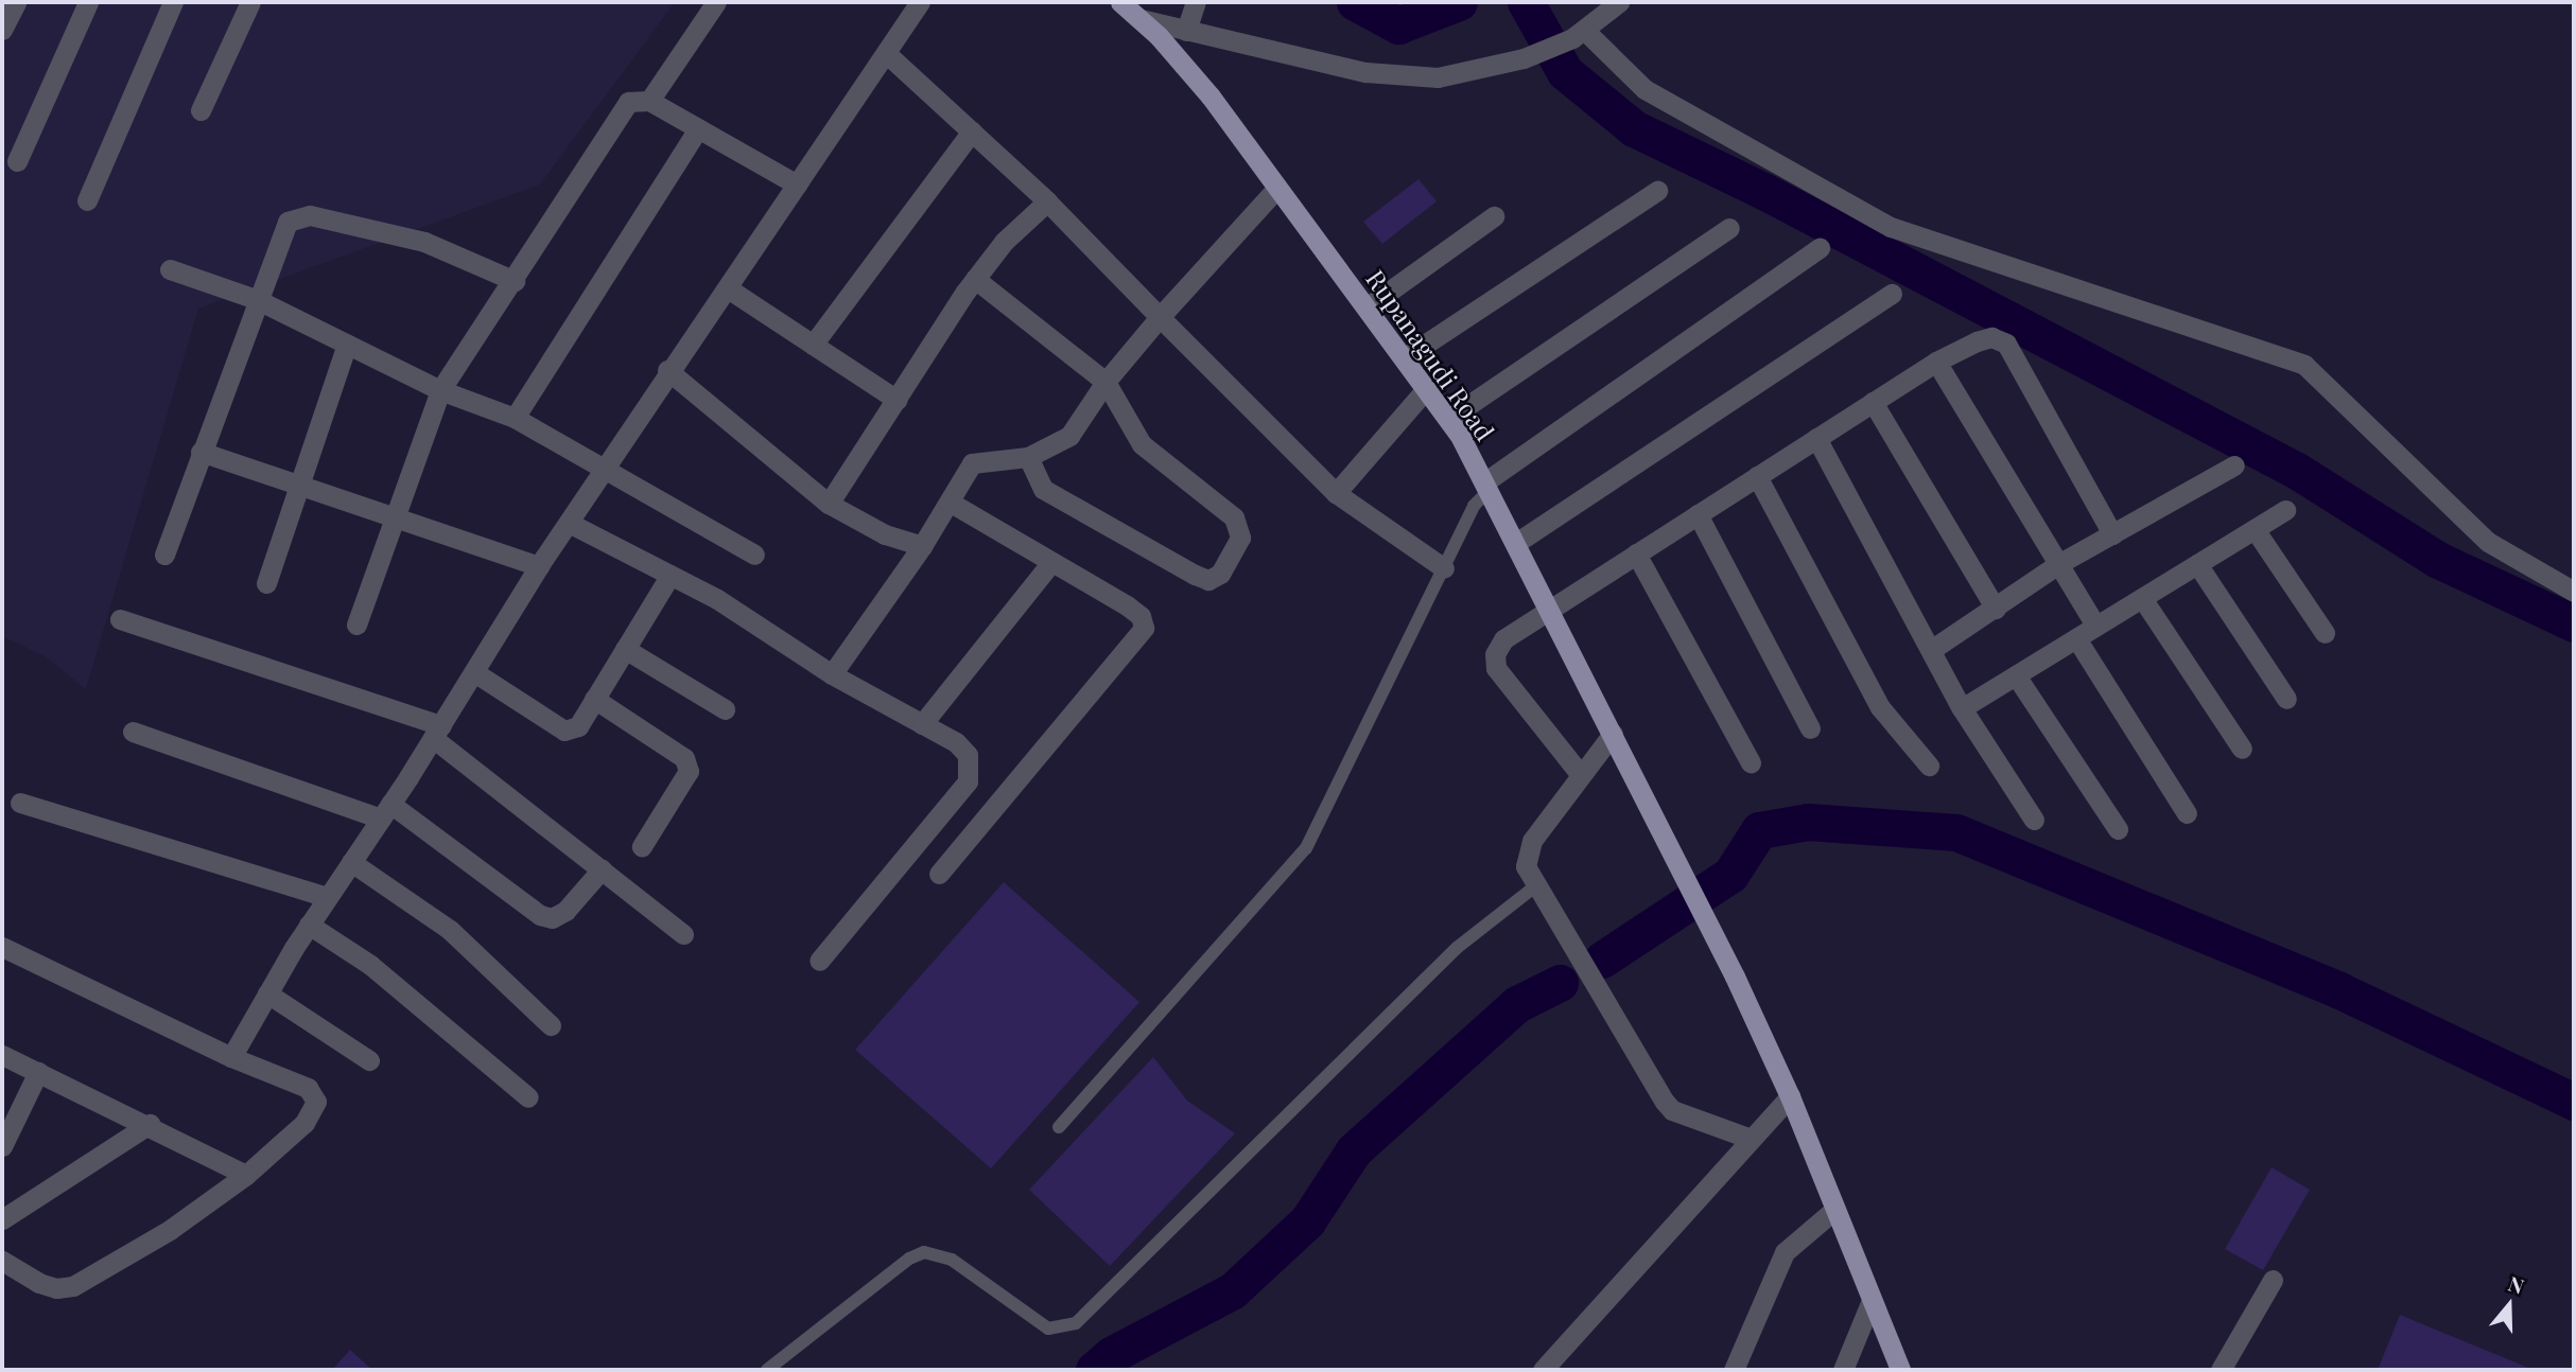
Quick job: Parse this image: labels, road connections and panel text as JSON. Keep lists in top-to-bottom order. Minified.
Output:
{"streets":{"main road":["Rupanagudi Road"]},"north":"top"}
